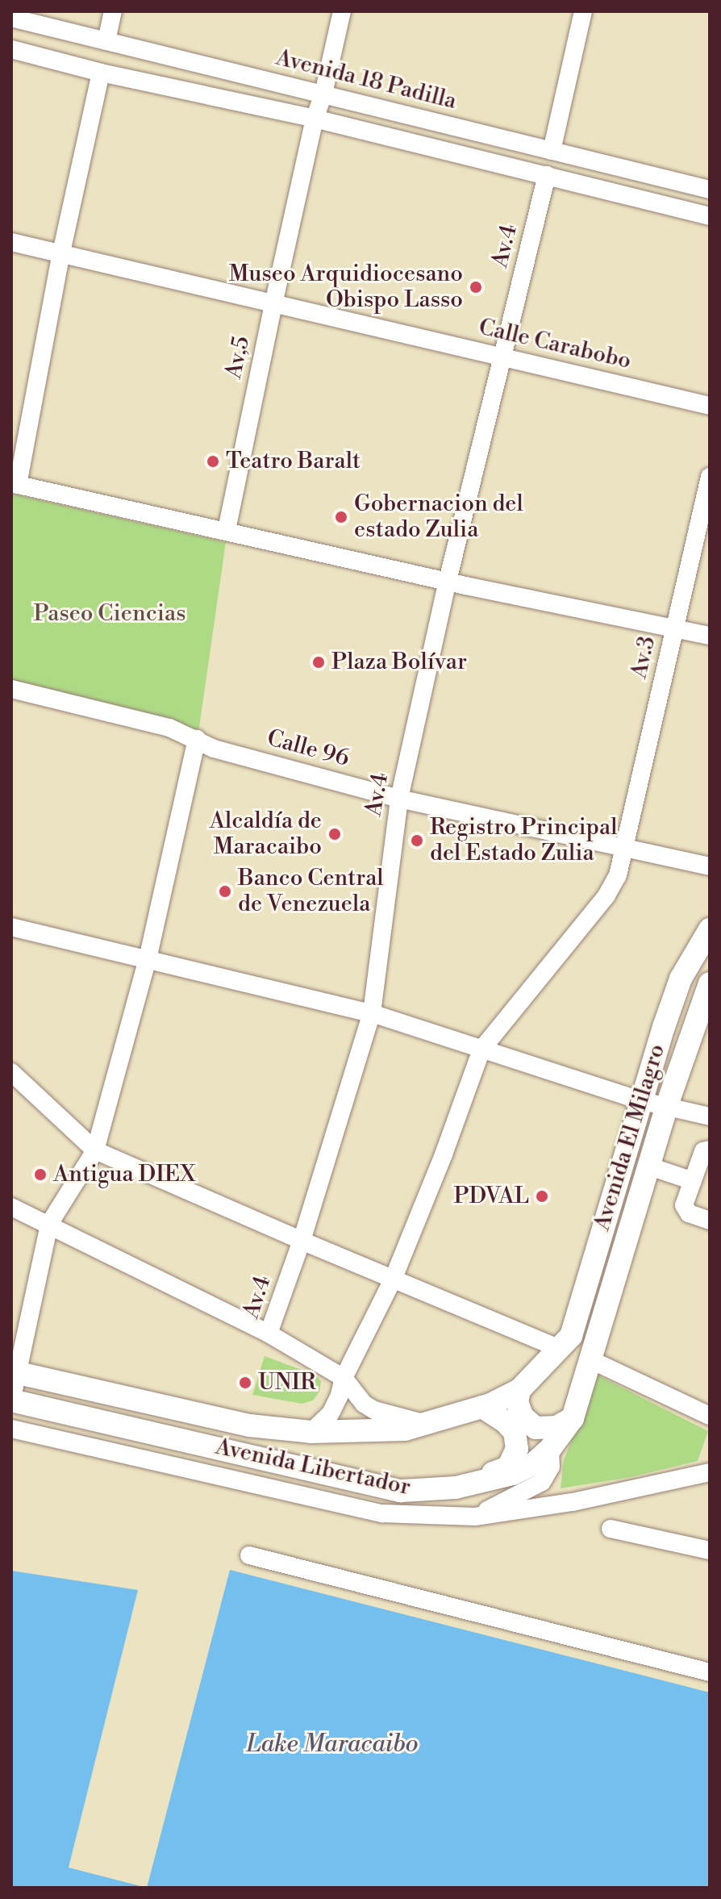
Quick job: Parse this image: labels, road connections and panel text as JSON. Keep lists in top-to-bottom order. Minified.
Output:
{"streets":{"main road":["Avenida El Milagro","Avenida Libertador"],"street":["Avenida 18 Padilla","Av.4","Calle Carabobo","Av,5","Av.3","Calle 96"]},"crossings":[["Avenida 18 Padilla","Av,5"],["Av.4","Calle Carabobo"],["Av.4","Av.3"],["Av.4","Calle 96"],["Calle Carabobo","Av,5"],["Av.3","Calle 96"],["Av.3","Avenida Libertador"],["Avenida El Milagro","Avenida Libertador"]],"water":["Lake Maracaibo"],"parks":["Paseo Ciencias"],"places":["Museo Arquidiocesano Obispo Lasso","Teatro Baralt","Gobernacion del estado Zulia","Plaza Bolívar","Alcaldía de Maracaibo","Registro Principal del Estado Zulia","Banco Central de Venezuela","Antigua DIEX","PDVAL","UNIR"]}
